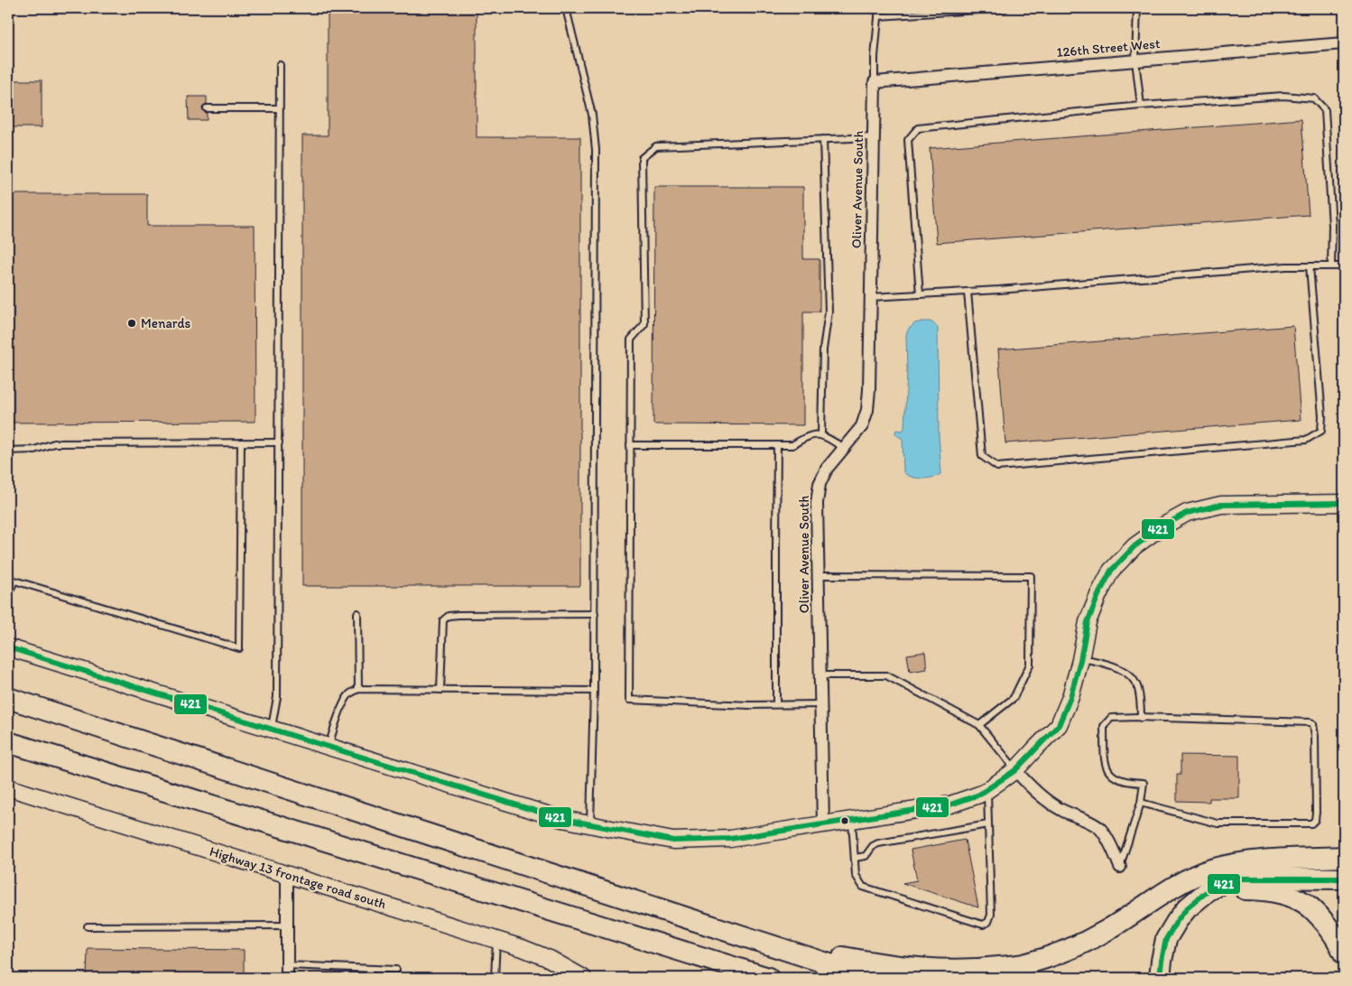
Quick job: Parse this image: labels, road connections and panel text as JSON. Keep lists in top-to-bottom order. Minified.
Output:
{"streets":{"street":["126th Street West","Oliver Avenue South","Highway 13 frontage road south"]},"crossings":[["126th Street West","Oliver Avenue South"]],"places":["Menards"],"lines":["transit line 421"]}
